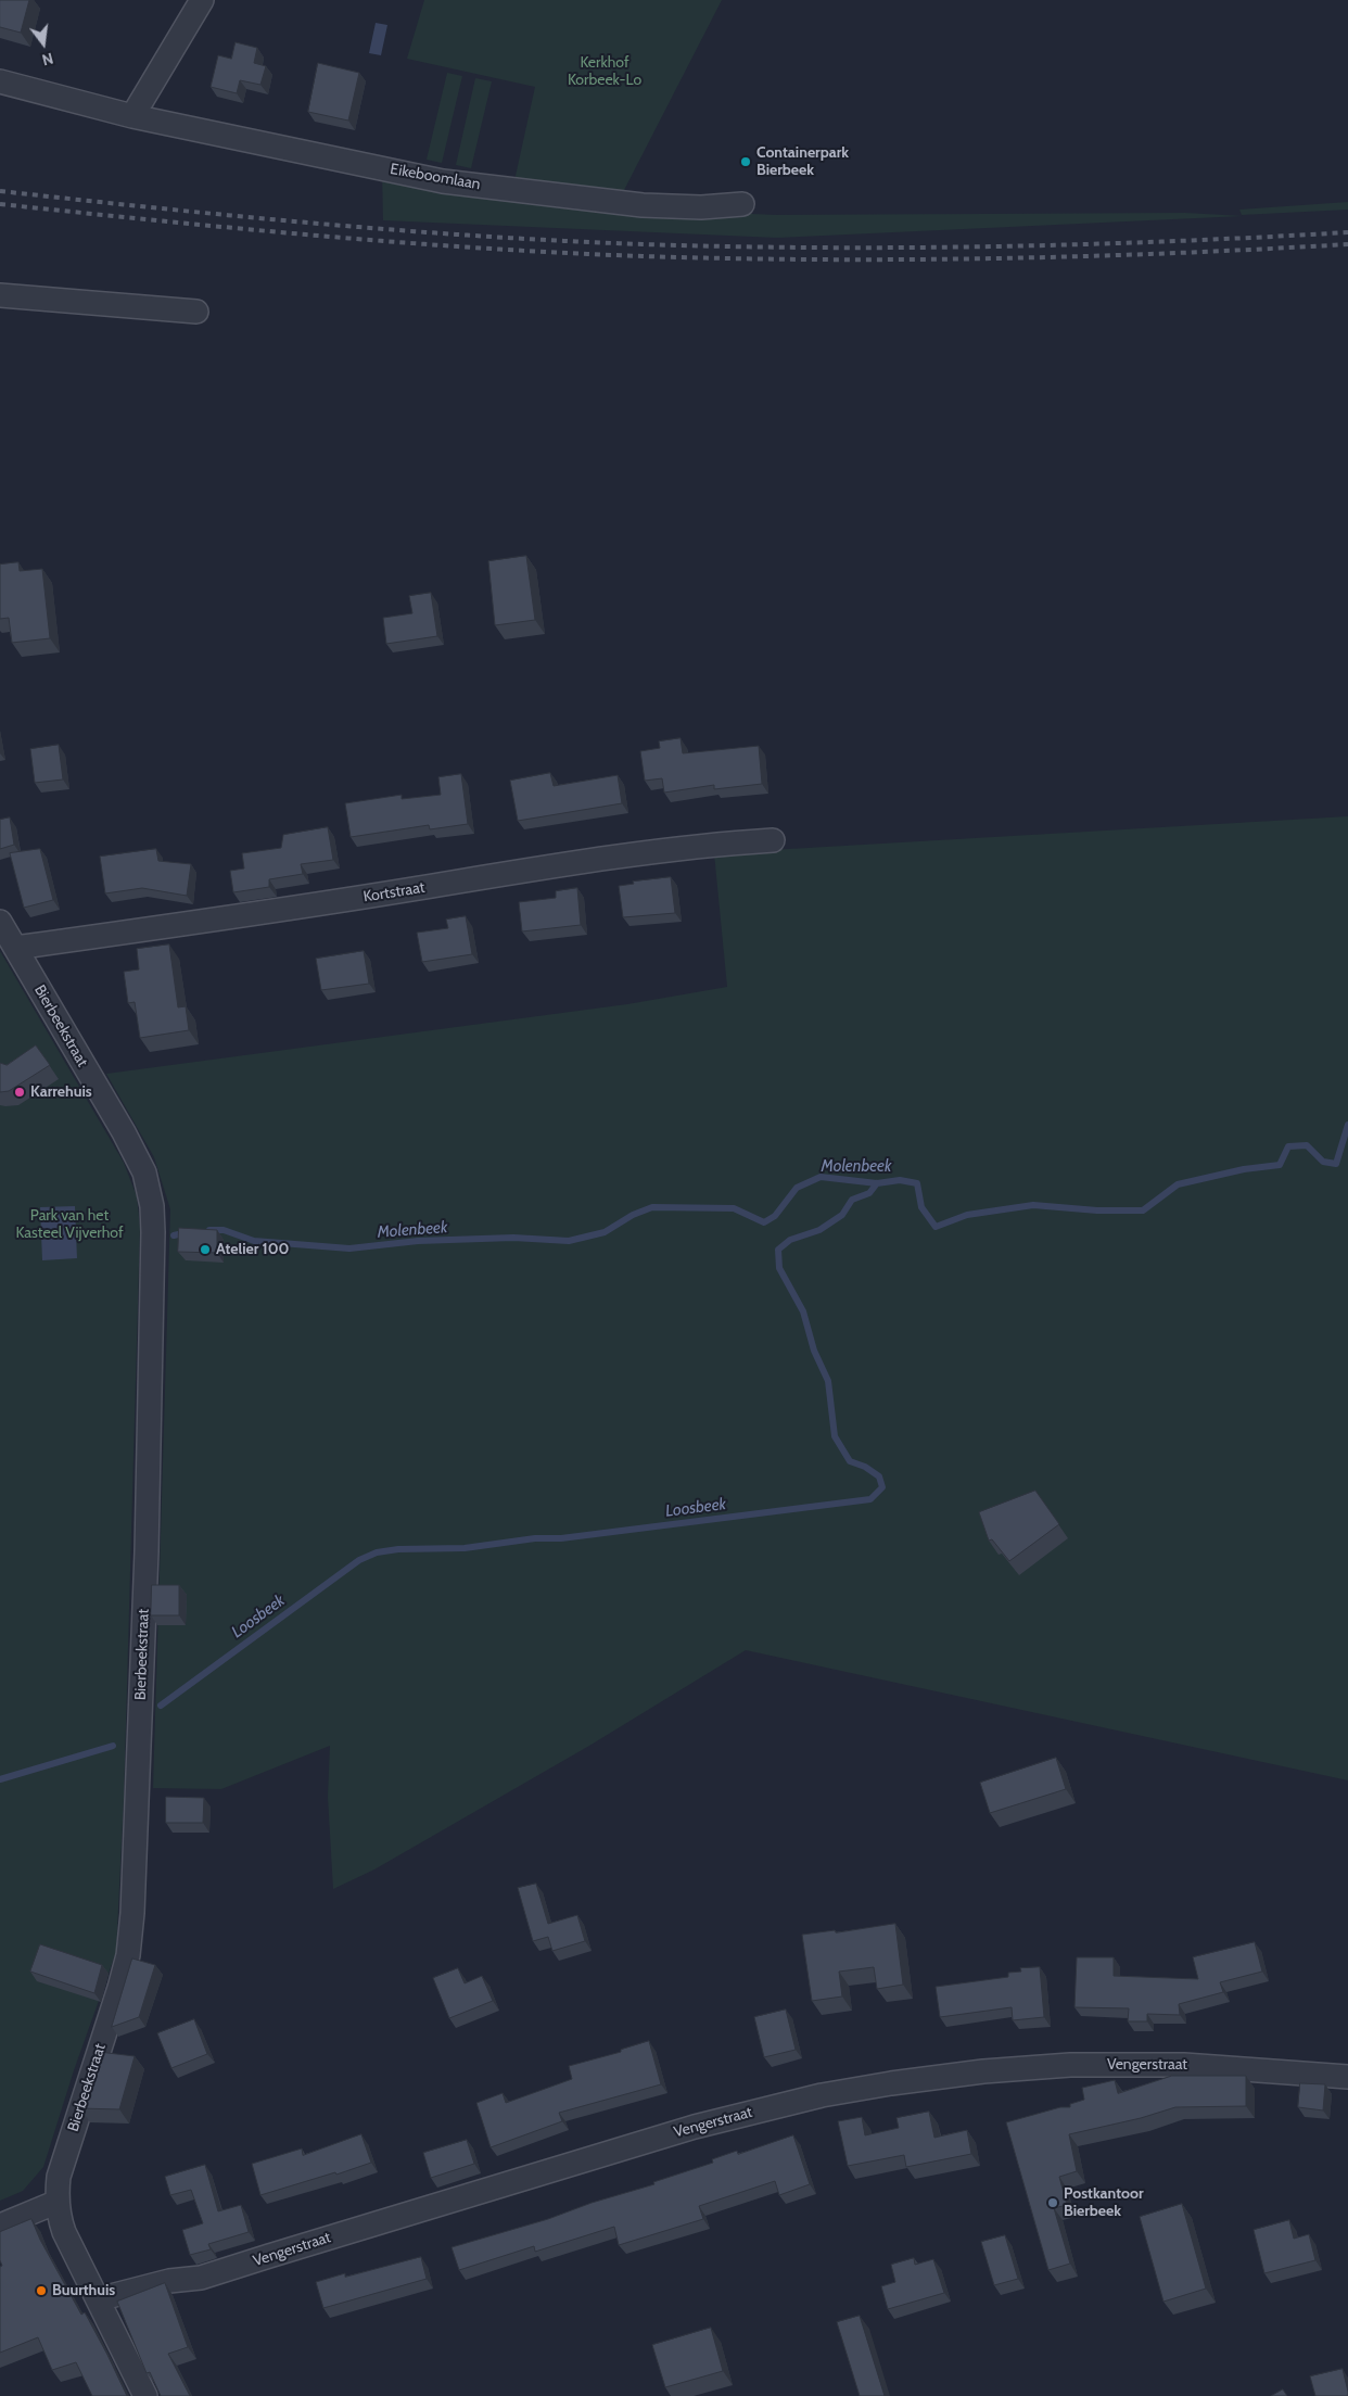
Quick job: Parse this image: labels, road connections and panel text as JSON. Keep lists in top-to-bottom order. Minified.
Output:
{"streets":{"street":["Eikeboomlaan","Kortstraat","Bierbeekstraat","Vengerstraat"]},"crossings":[["Kortstraat","Bierbeekstraat"],["Bierbeekstraat","Vengerstraat"]],"water":["Molenbeek","Loosbeek"],"parks":["Kerkhof Korbeek-Lo","Park van het Kasteel Vijverhof"],"places":["Containerpark Bierbeek","Karrehuis","Atelier 100","Postkantoor Bierbeek","Buurthuis"],"north":"bottom"}
